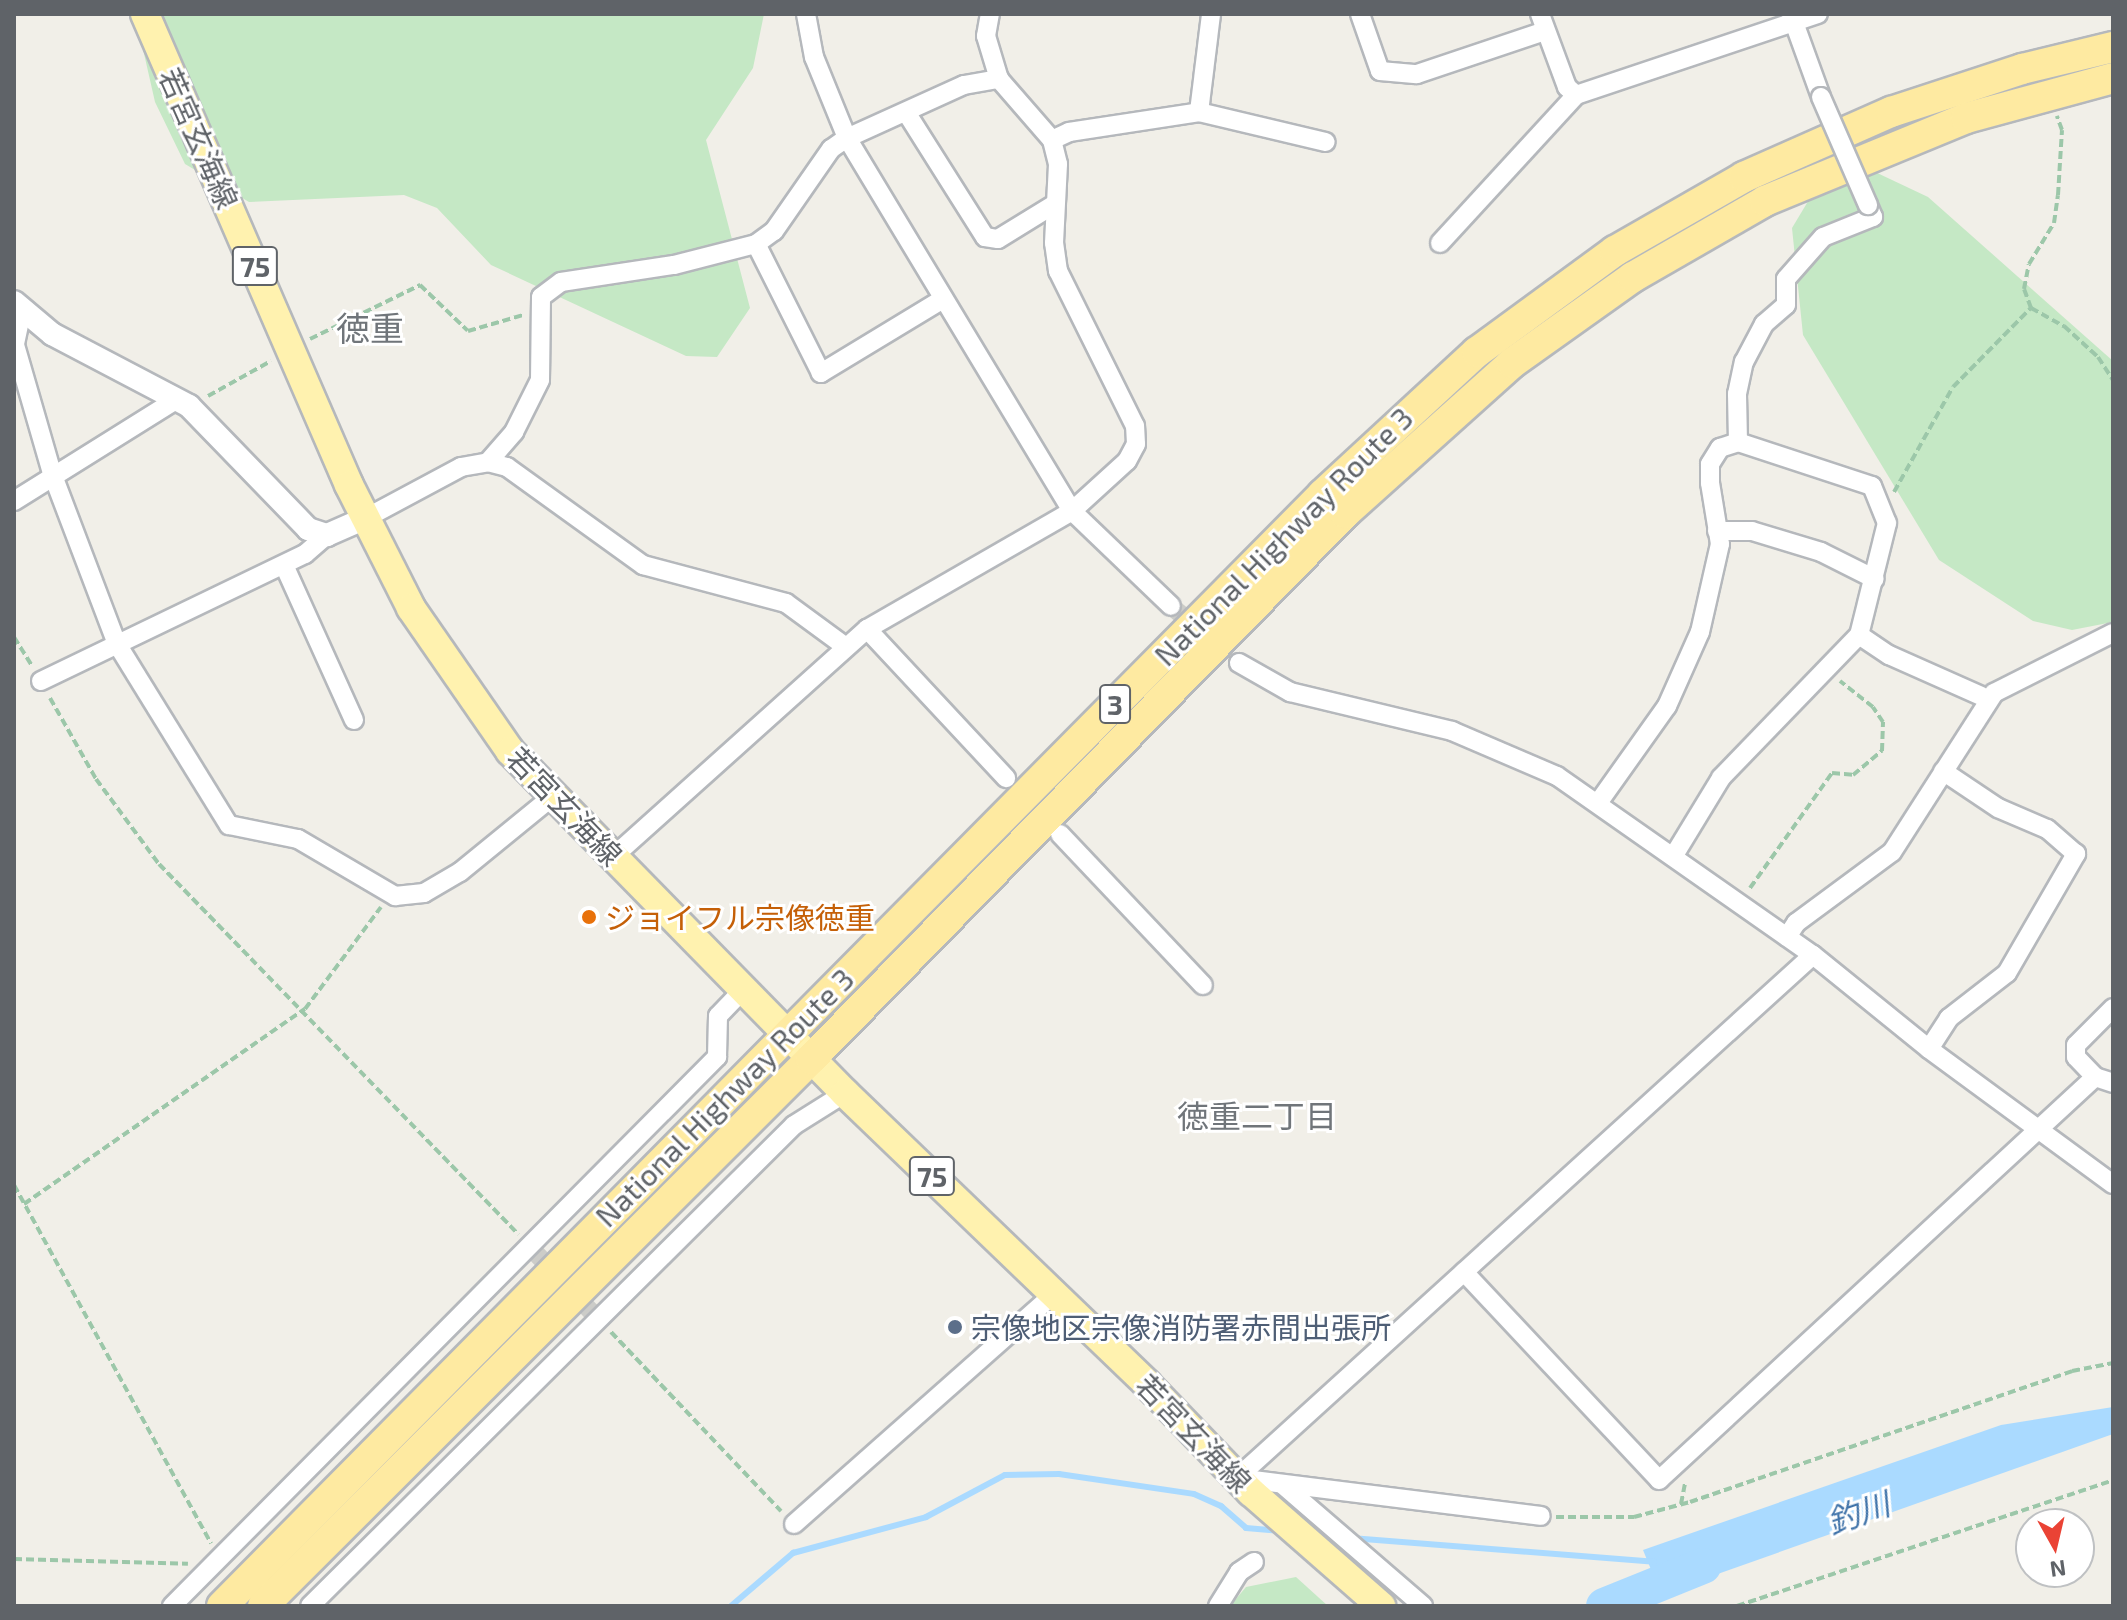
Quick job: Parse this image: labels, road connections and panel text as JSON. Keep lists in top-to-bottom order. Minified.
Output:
{"streets":{"highway":["National Highway Route 3","3"],"main road":["若宮玄海線","75"]},"crossings":[["若宮玄海線","National Highway Route 3"]],"districts":["徳重","徳重二丁目"],"water":["釣川"],"places":["ジョイフル宗像徳重","宗像地区宗像消防署赤間出張所"],"north":"bottom"}
